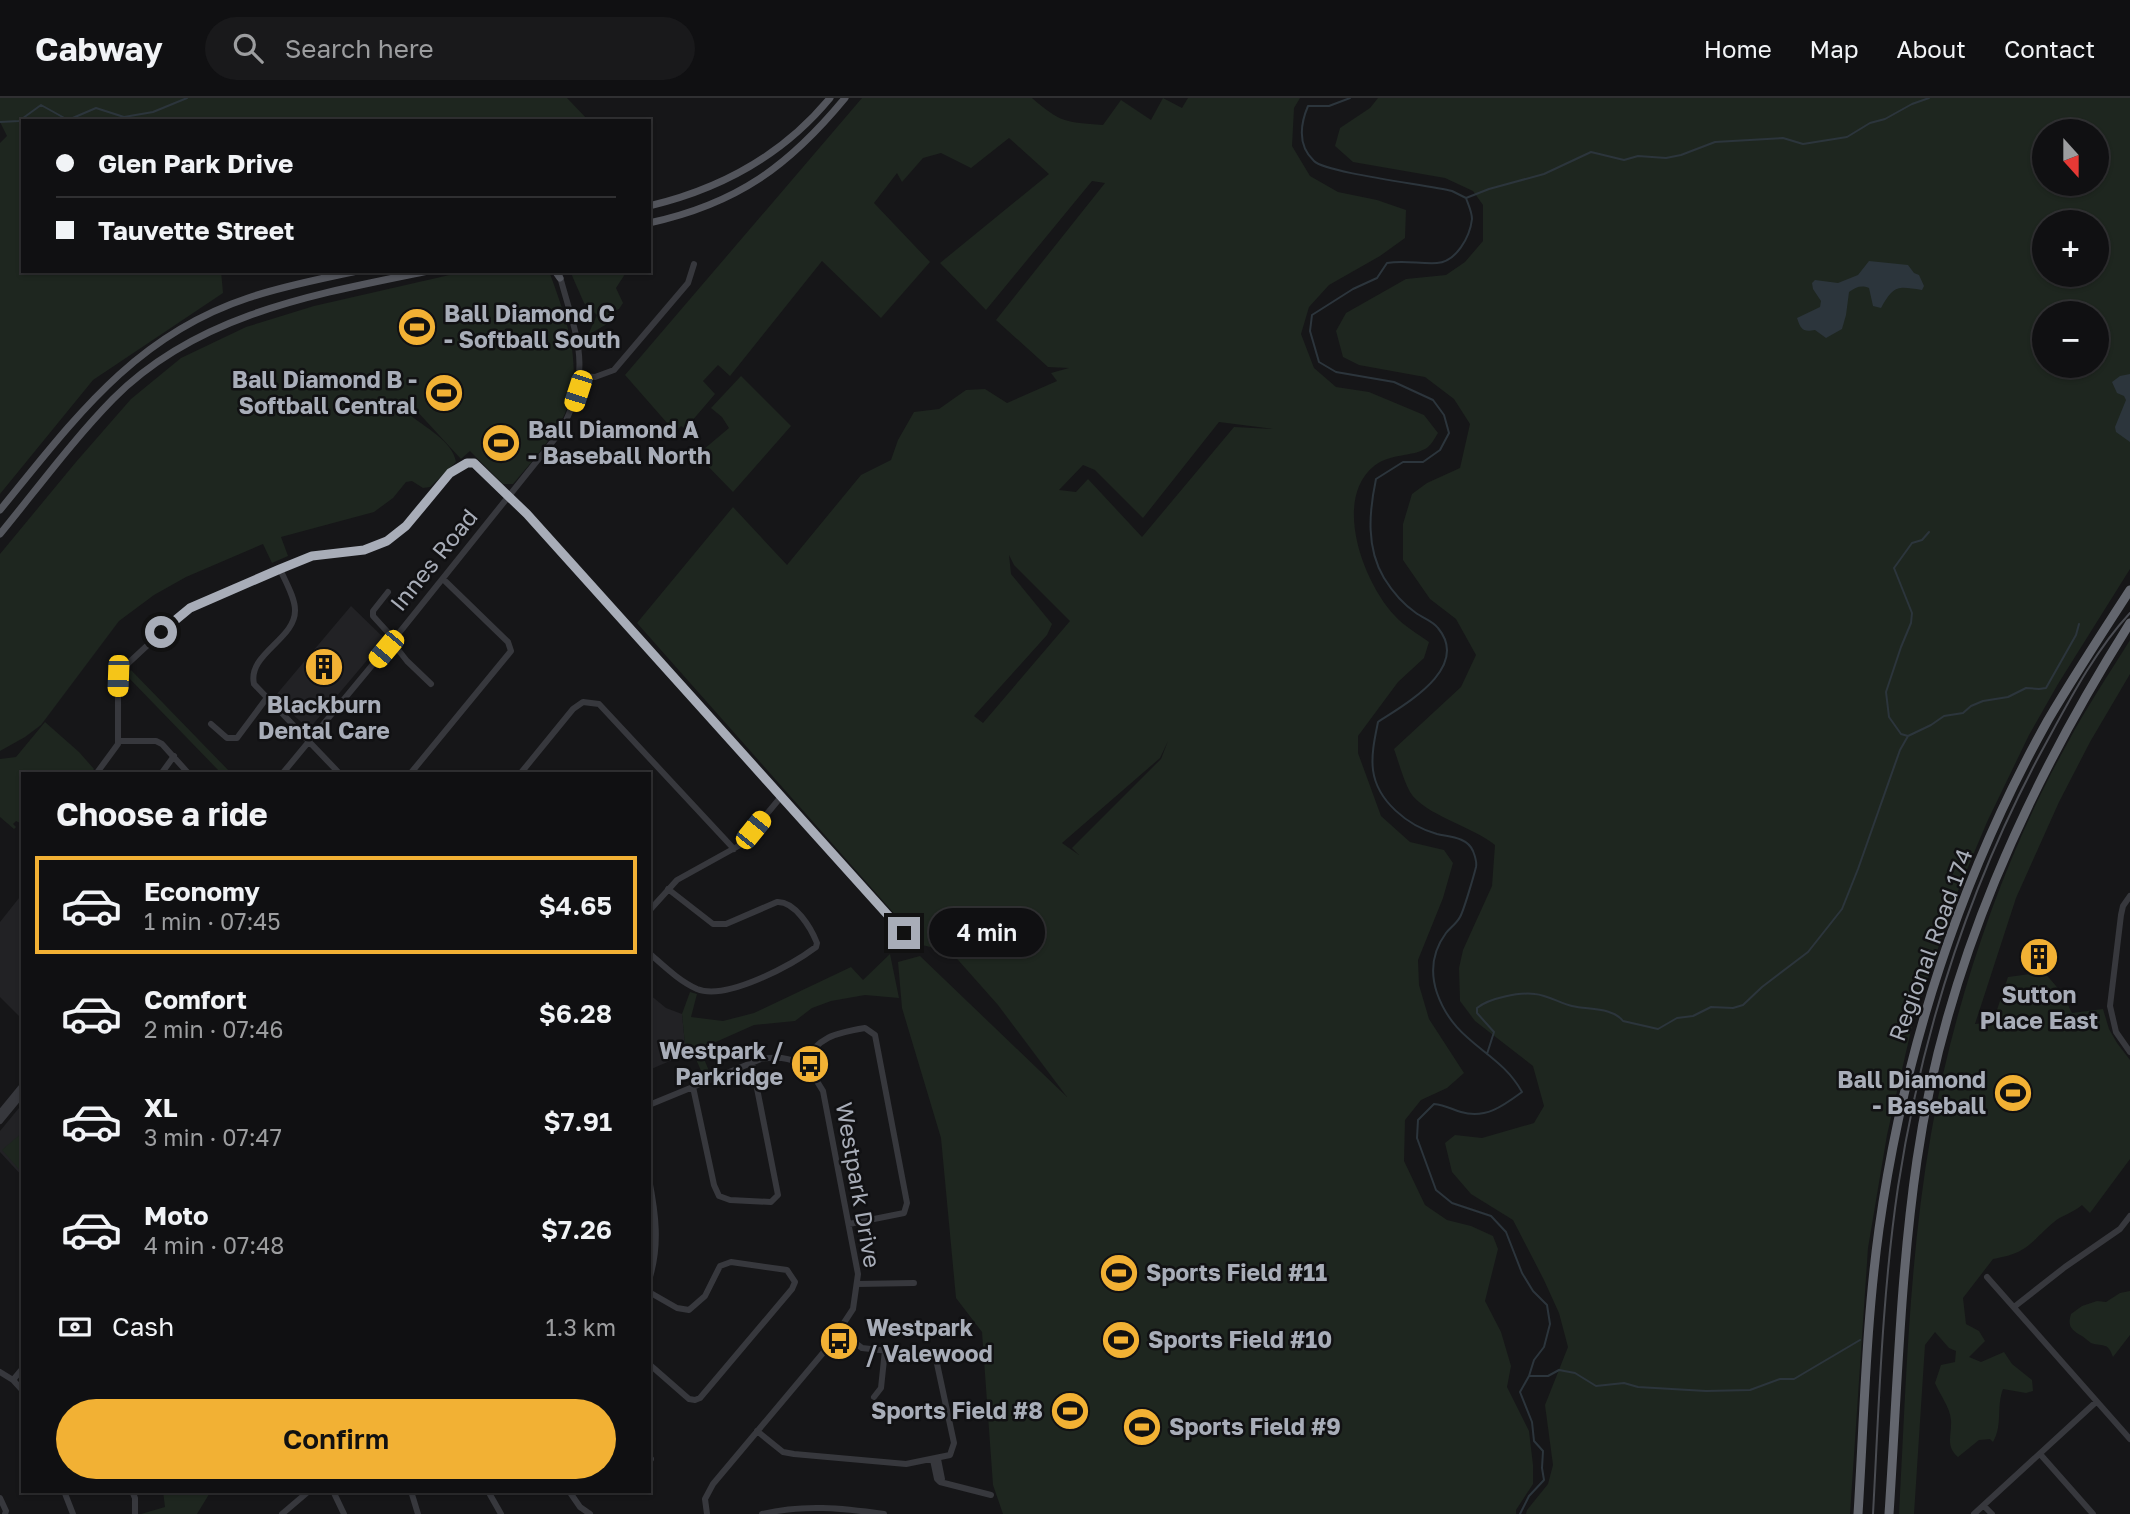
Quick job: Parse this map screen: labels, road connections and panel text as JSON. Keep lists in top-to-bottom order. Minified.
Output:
{"streets":{"highway":["Regional Road 174"],"street":["Innes Road","Westpark Drive"]},"places":{"sports":["Ball Diamond C - Softball South","Ball Diamond B - Softball Central","Ball Diamond A - Baseball North","Ball Diamond - Baseball","Sports Field #11","Sports Field #10","Sports Field #8","Sports Field #9"],"building":["Blackburn Dental Care","Sutton Place East"],"bus stop":["Westpark / Parkridge","Westpark / Valewood"]},"north":"bottom","page":{"header":"Cabway","search":"Search here","nav":["Home","Map","About","Contact"],"map_buttons":["+","−"],"banner":["Glen Park Drive","Tauvette Street"],"heading":"Choose a ride","list":[{"name":"Economy","note":"1 min · 07:45","value":"$4.65"},{"name":"Comfort","note":"2 min · 07:46","value":"$6.28"},{"name":"XL","note":"3 min · 07:47","value":"$7.91"},{"name":"Moto","note":"4 min · 07:48","value":"$7.26"}],"bubble":"4 min","pay":["Cash","1.3 km"],"buttons":"Confirm"}}
